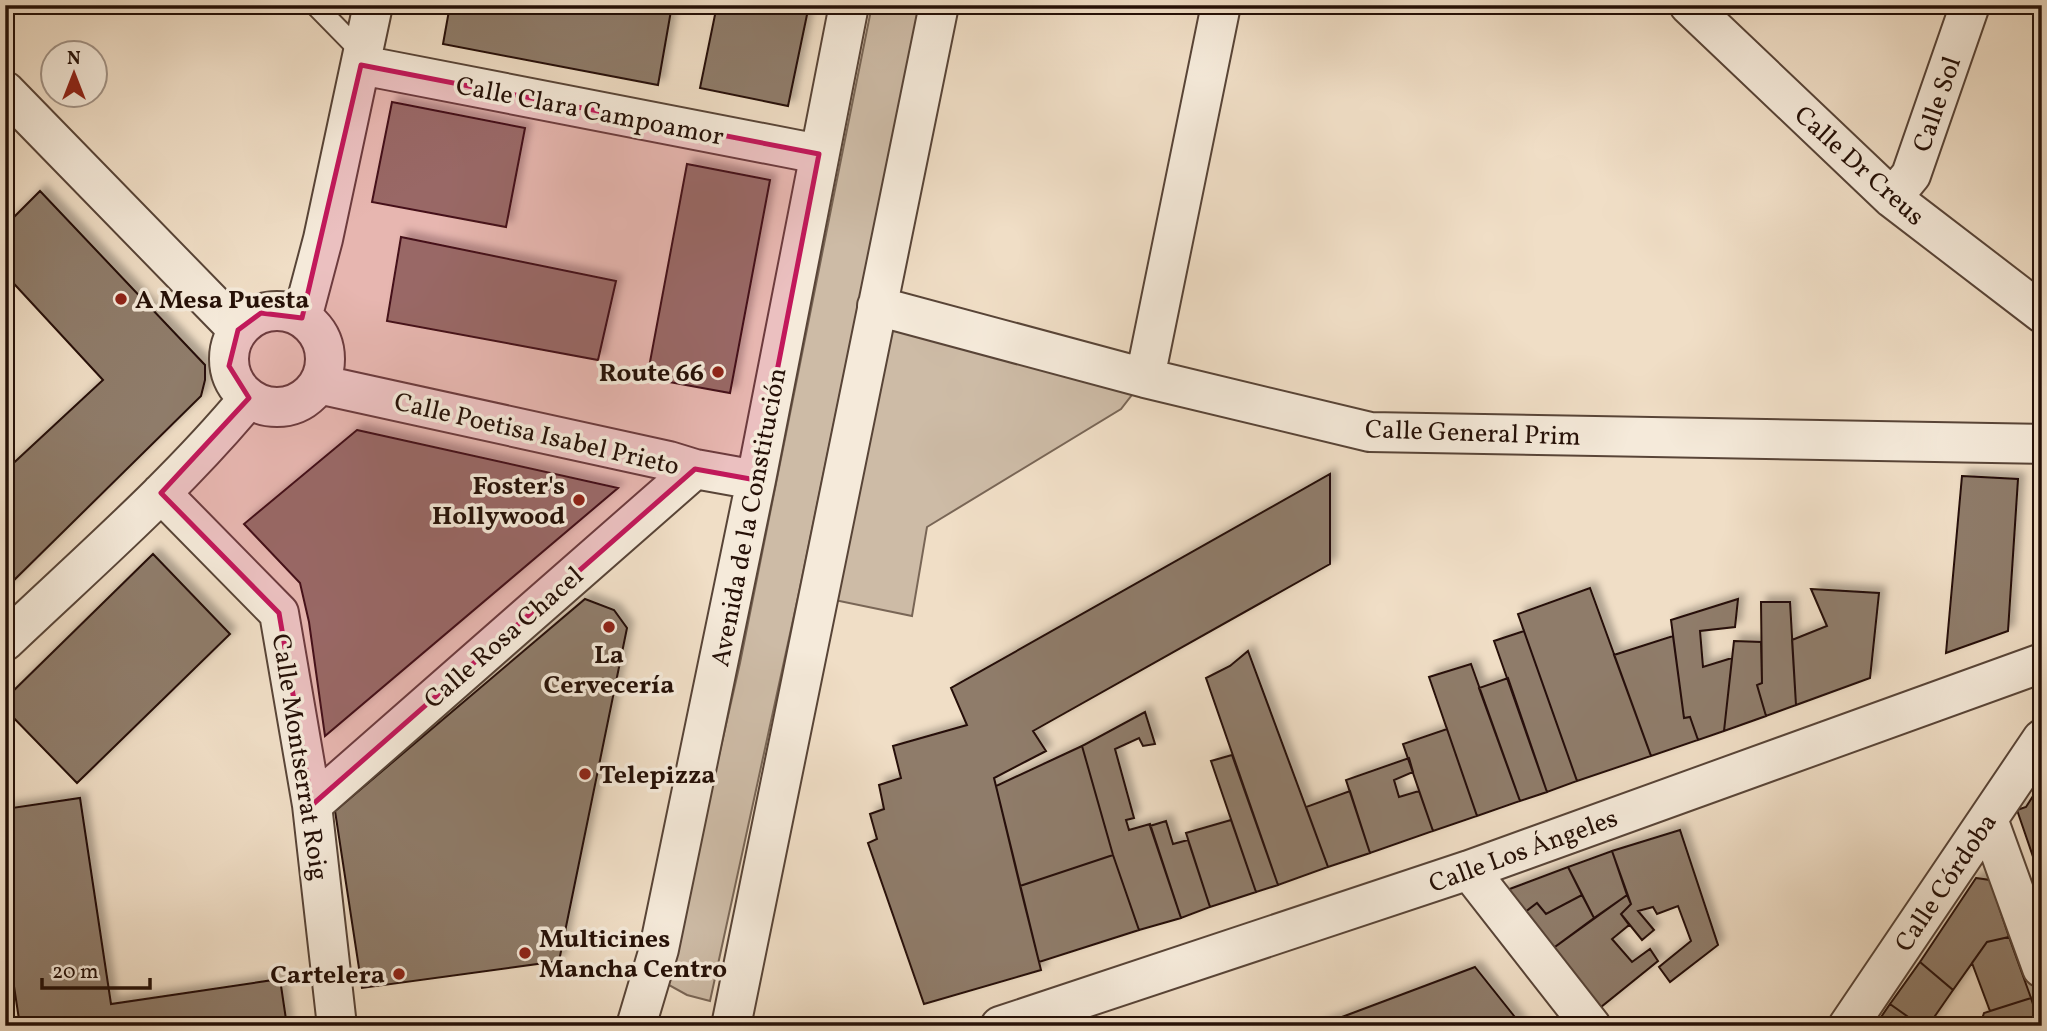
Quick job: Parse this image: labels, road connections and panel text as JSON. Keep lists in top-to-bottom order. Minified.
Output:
{"streets":{"street":["Calle Sol","Calle Clara Campoamor","Calle Dr Creus","Calle General Prim","Calle Poetisa Isabel Prieto","Avenida de la Constitución","Calle Rosa Chacel","Calle Montserrat Roig","Calle Los Ángeles","Calle Córdoba"]},"crossings":[["Calle Sol","Calle Dr Creus"],["Calle Clara Campoamor","Avenida de la Constitución"],["Calle Poetisa Isabel Prieto","Avenida de la Constitución"],["Calle Poetisa Isabel Prieto","Calle Rosa Chacel"],["Calle Rosa Chacel","Calle Montserrat Roig"]],"places":["A Mesa Puesta","Route 66","Foster's Hollywood","La Cervecería","Telepizza","Multicines Mancha Centro","Cartelera"],"scale_bar":"20 m","north":"top"}
